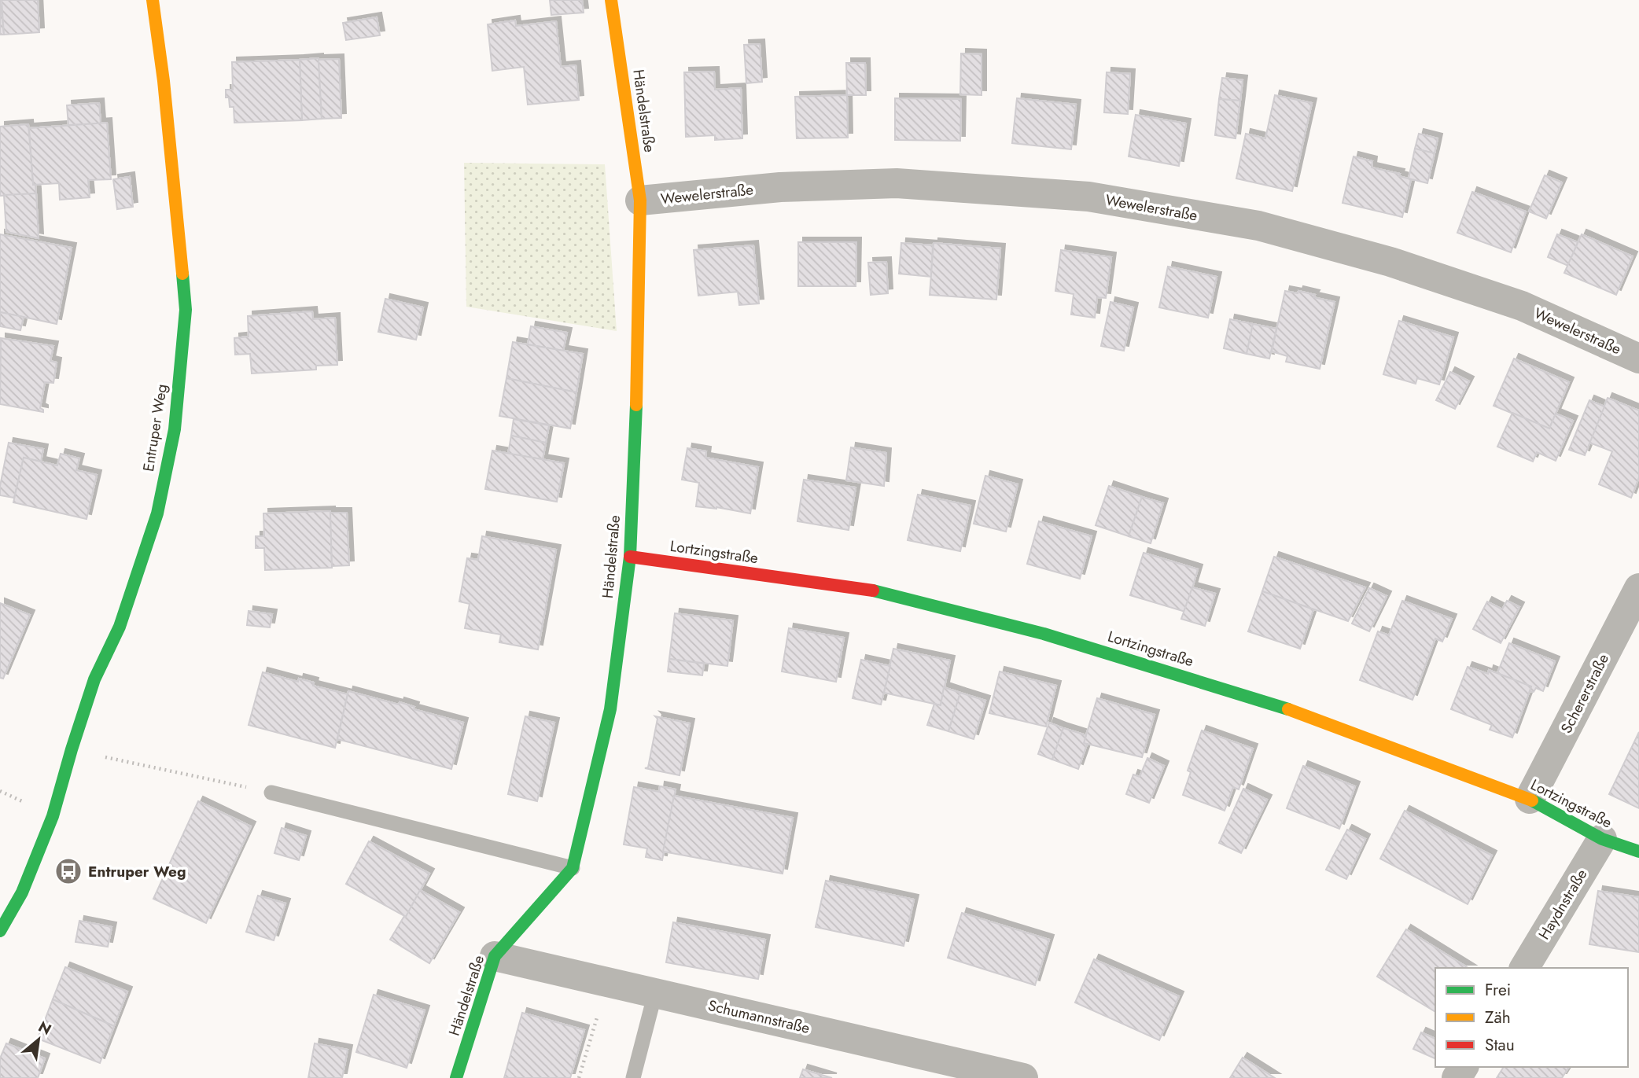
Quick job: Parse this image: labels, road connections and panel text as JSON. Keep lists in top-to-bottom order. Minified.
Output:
{"streets":{"street":["Händelstraße","Wewelerstraße","Entruper Weg","Lortzingstraße","Schererstraße","Haydnstraße","Schumannstraße"]},"crossings":[["Händelstraße","Wewelerstraße"],["Händelstraße","Lortzingstraße"],["Händelstraße","Schumannstraße"],["Lortzingstraße","Schererstraße"],["Lortzingstraße","Haydnstraße"]],"places":{"bus stop":["Entruper Weg"]},"legend":["Frei","Zäh","Stau"],"north":"top right"}
